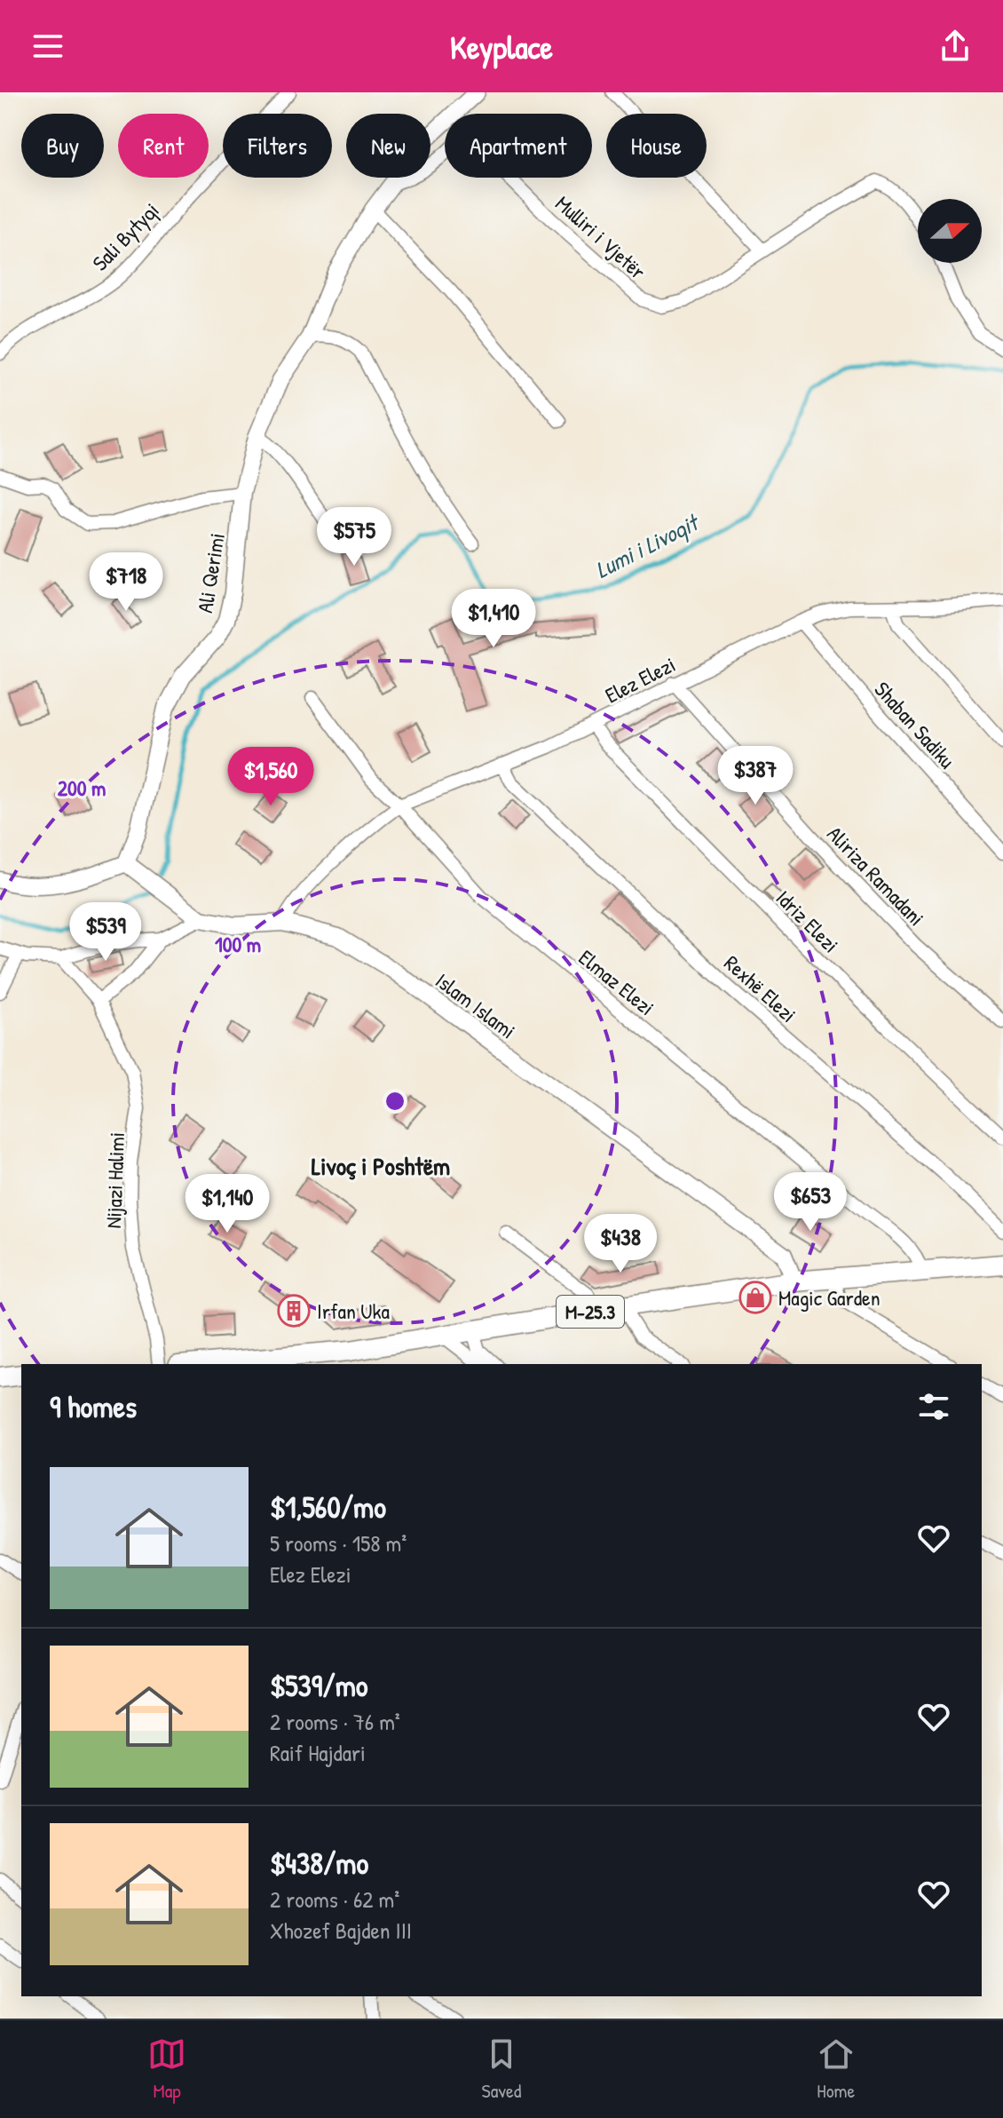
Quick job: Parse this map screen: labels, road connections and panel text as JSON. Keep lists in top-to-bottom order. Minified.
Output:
{"streets":{"main road":["M-25.3"],"street":["Sali Bytyqi","Mulliri i Vjetër","Ali Qerimi","Elez Elezi","Shaban Sadiku","Aliriza Ramadani","Idriz Elezi","Elmaz Elezi","Rexhë Elezi","Islam Islami","Nijazi Halimi"]},"crossings":[["Mulliri i Vjetër","Ali Qerimi"],["Elez Elezi","Shaban Sadiku"],["Elez Elezi","Aliriza Ramadani"],["Elez Elezi","Idriz Elezi"],["Elez Elezi","Elmaz Elezi"],["Elez Elezi","Rexhë Elezi"],["Elez Elezi","Islam Islami"],["Elmaz Elezi","M-25.3"],["Islam Islami","M-25.3"]],"districts":["Livoç i Poshtëm"],"water":["Lumi i Livoqit"],"places":{"shop":["Magic Garden"],"building":["Irfan Uka"]},"north":"right","page":{"header":"Keyplace","chip":["Buy","Rent","Filters","New","Apartment","House"],"price":["$575","$718","$1,410","$387","$1,560","$539","$653","$1,140","$438"],"heading":"9 homes","list":[{"name":"$1,560/mo","note":"5 rooms · 158 m² · Elez Elezi"},{"name":"$539/mo","note":"2 rooms · 76 m² · Raif Hajdari"},{"name":"$438/mo","note":"2 rooms · 62 m² · Xhozef Bajden III"}],"tabs":["Map","Saved","Home"]},"rings":["200 m","100 m"]}
